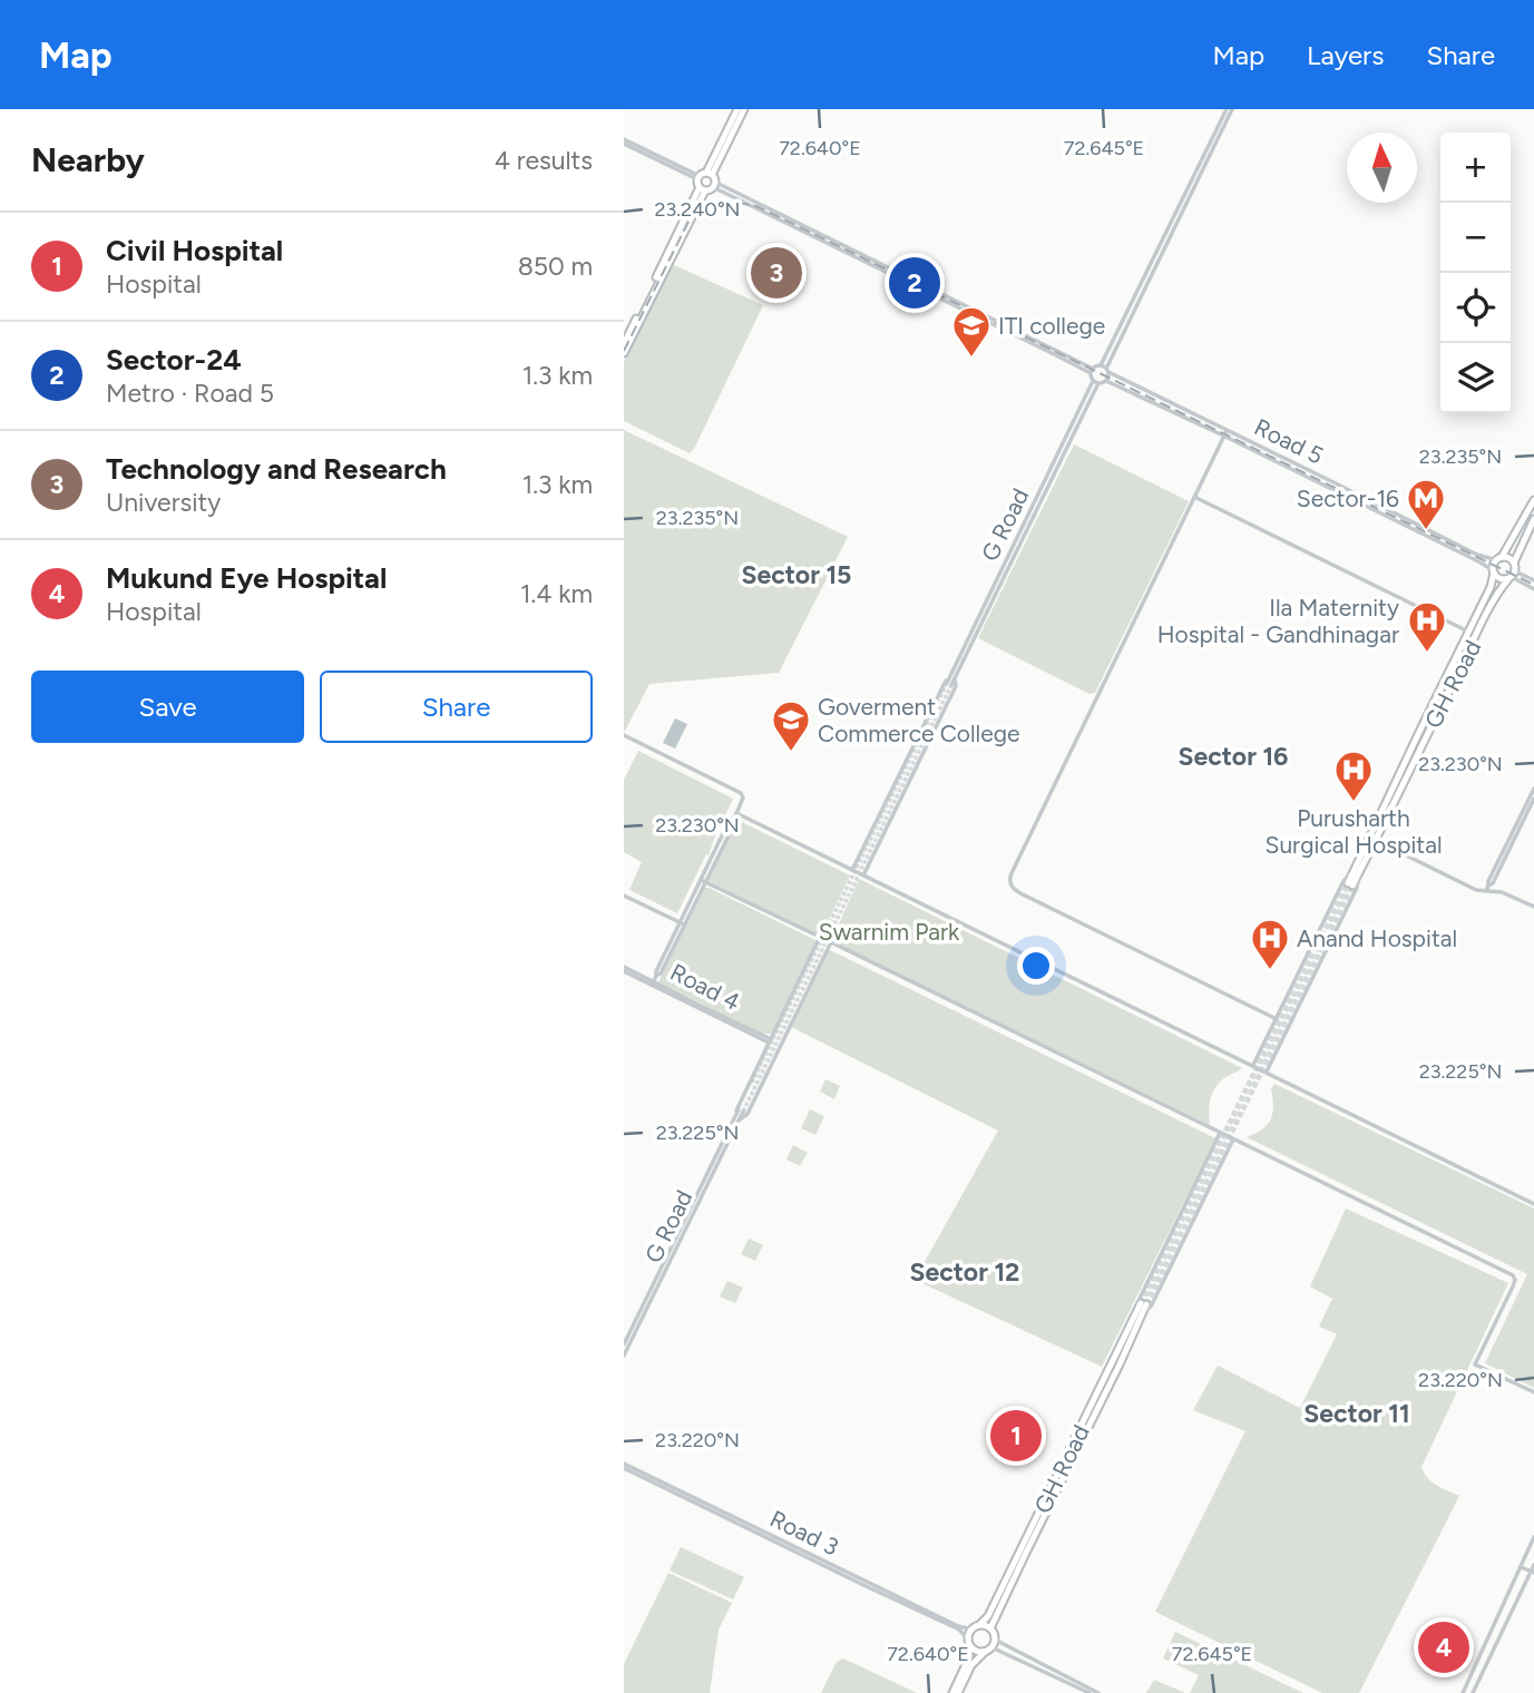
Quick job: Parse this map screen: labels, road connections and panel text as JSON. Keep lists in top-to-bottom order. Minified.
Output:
{"streets":{"main road":["GH Road"],"street":["Road 5","G Road","Road 4","Road 3"]},"crossings":[["Road 5","GH Road"],["GH Road","Road 3"]],"districts":["Sector 15","Sector 16","Sector 12","Sector 11"],"parks":["Swarnim Park"],"places":{"school or university":["ITI college","Goverment Commerce College"],"metro station":["Sector-16"],"hospital":["Ila Maternity Hospital - Gandhinagar","Purusharth Surgical Hospital","Anand Hospital"]},"north":"top","page":{"header":"Map","nav":["Map","Layers","Share"],"heading":["Nearby","4 results"],"map_buttons":["+","−"],"list":[{"mark":"1","name":"Civil Hospital","note":"Hospital","value":"850 m"},{"mark":"2","name":"Sector-24","note":"Metro · Road 5","value":"1.3 km"},{"mark":"3","name":"Technology and Research","note":"University","value":"1.3 km"},{"mark":"4","name":"Mukund Eye Hospital","note":"Hospital","value":"1.4 km"}],"pins":["3","2","1","4"],"buttons":["Save","Share"]},"coordinates":["72.640°E","72.645°E","23.240°N","23.235°N","23.230°N","23.225°N","23.220°N"]}
